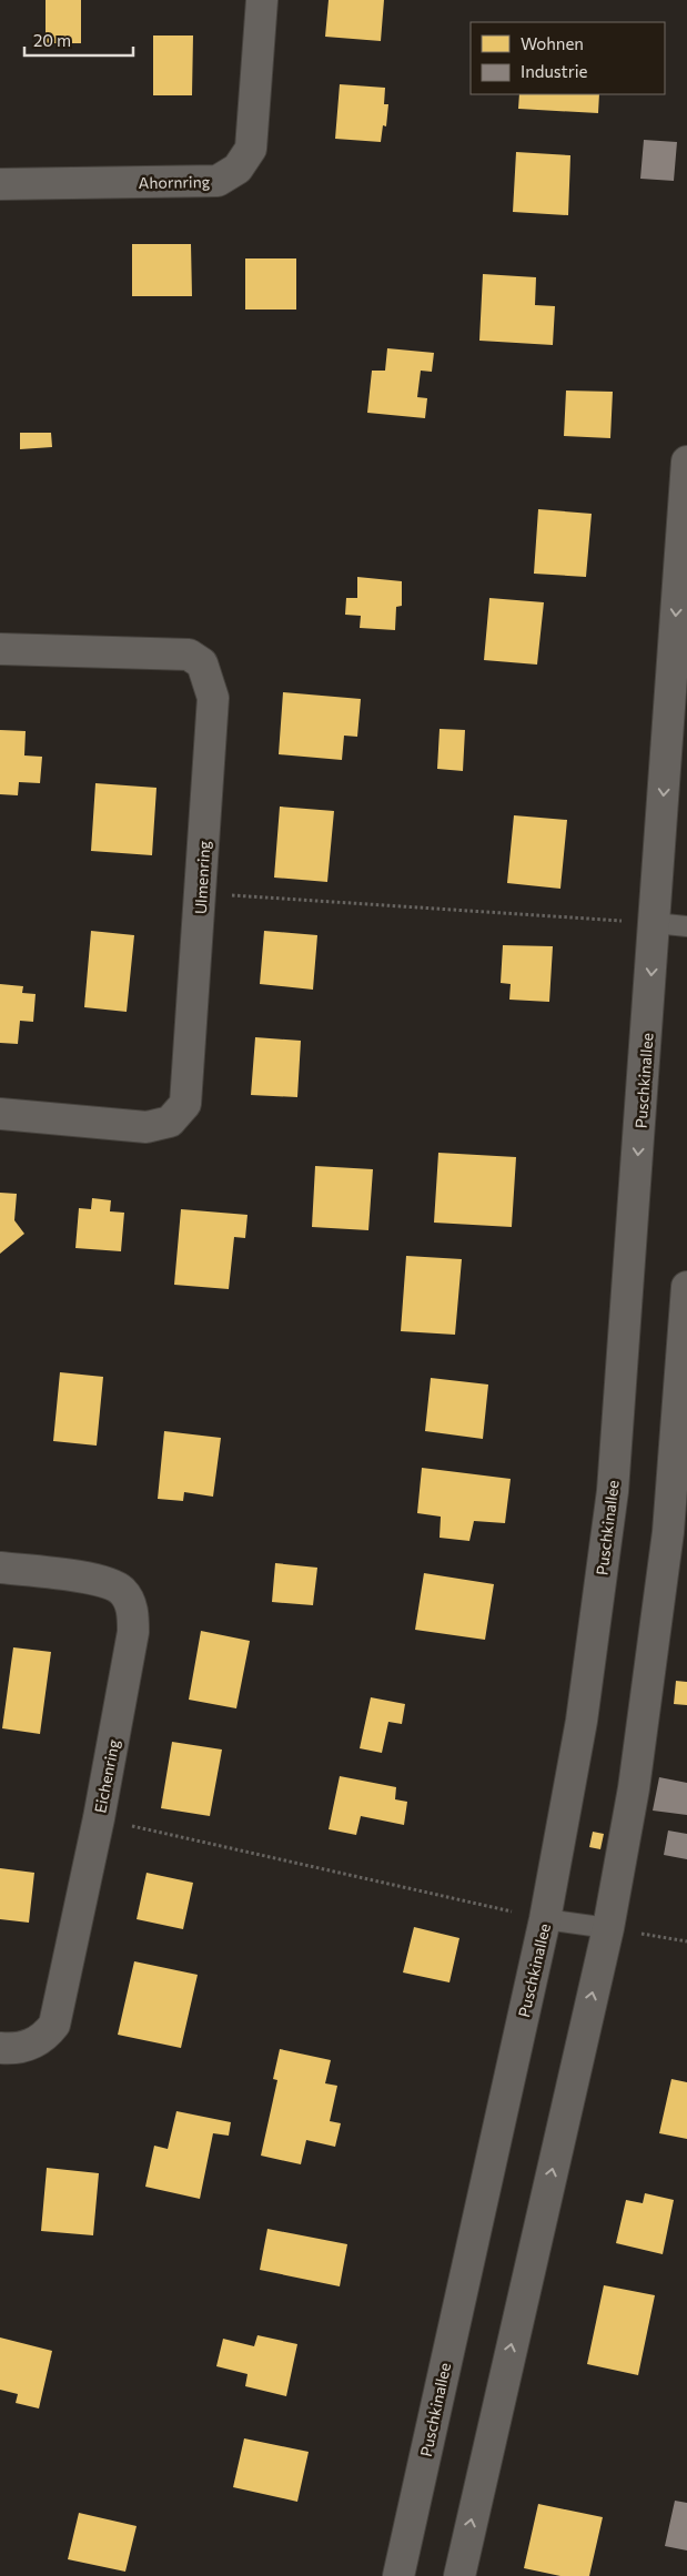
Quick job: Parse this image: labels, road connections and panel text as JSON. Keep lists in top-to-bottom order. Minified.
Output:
{"streets":{"street":["Ahornring","Ulmenring","Puschkinallee","Eichenring"]},"legend":["Wohnen","Industrie"],"scale_bar":"20 m"}
